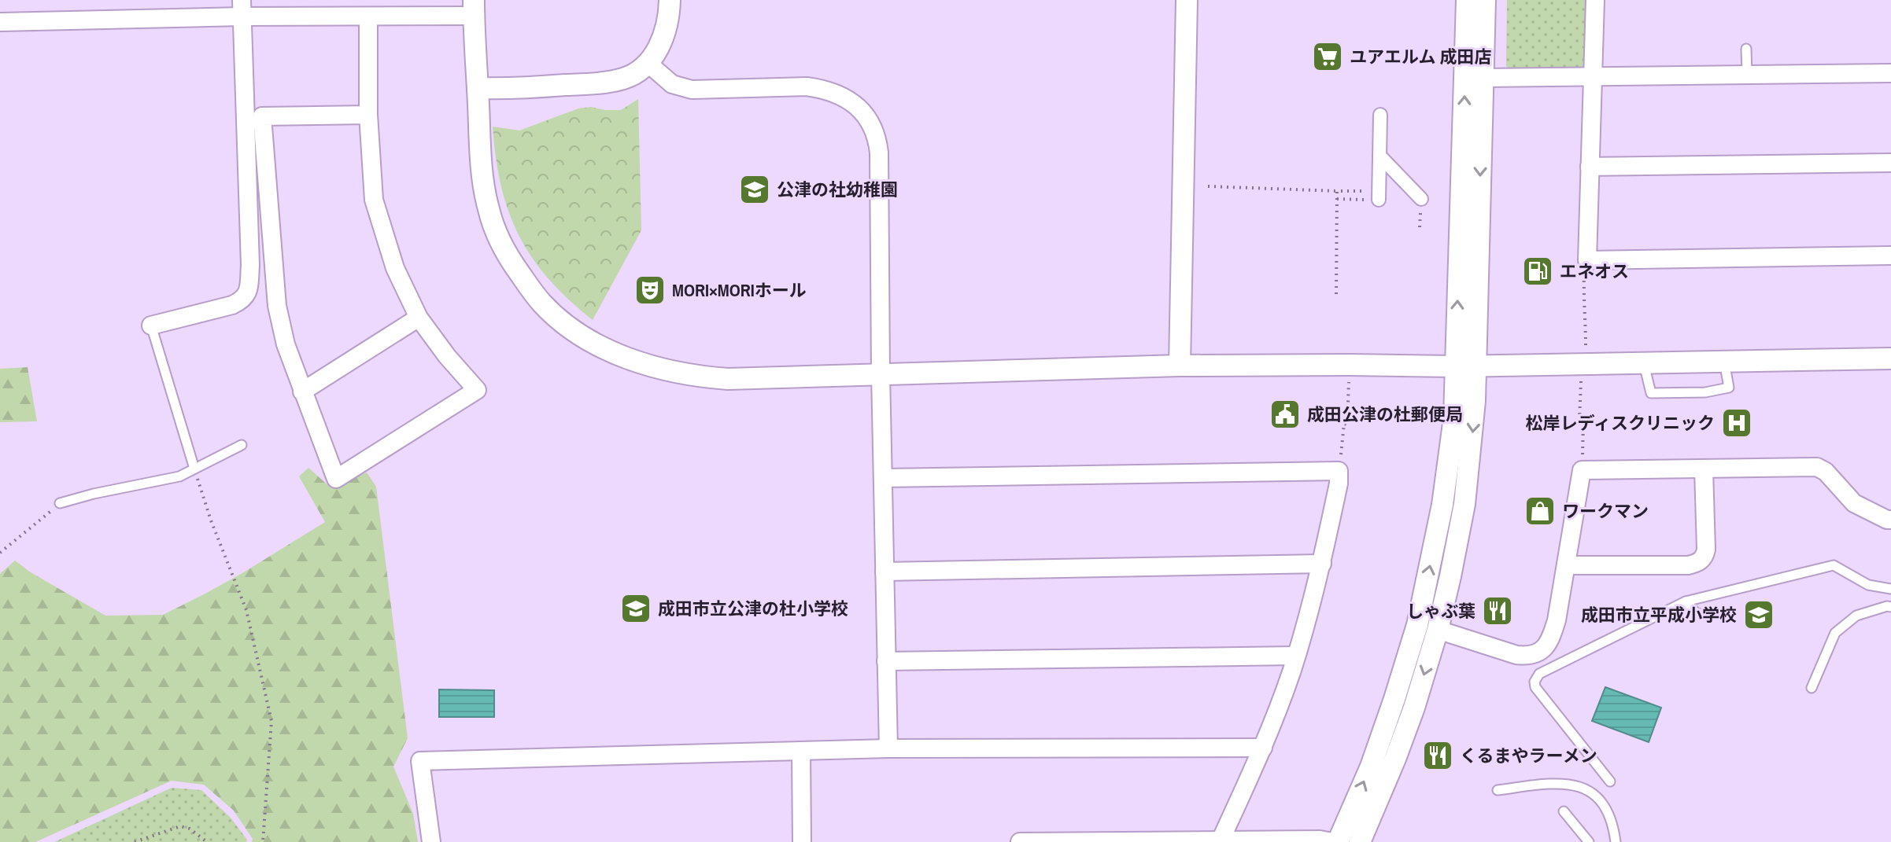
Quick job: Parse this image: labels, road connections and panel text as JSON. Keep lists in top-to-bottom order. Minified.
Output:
{"places":{"supermarket":["ユアエルム 成田店"],"school or university":["公津の社幼稚園","成田市立公津の杜小学校","成田市立平成小学校"],"fuel station":["エネオス"],"theatre":["MORI×MORIホール"],"public building":["成田公津の杜郵便局"],"hospital":["松岸レディスクリニック"],"shop":["ワークマン"],"restaurant":["しゃぶ葉","くるまやラーメン"]}}
